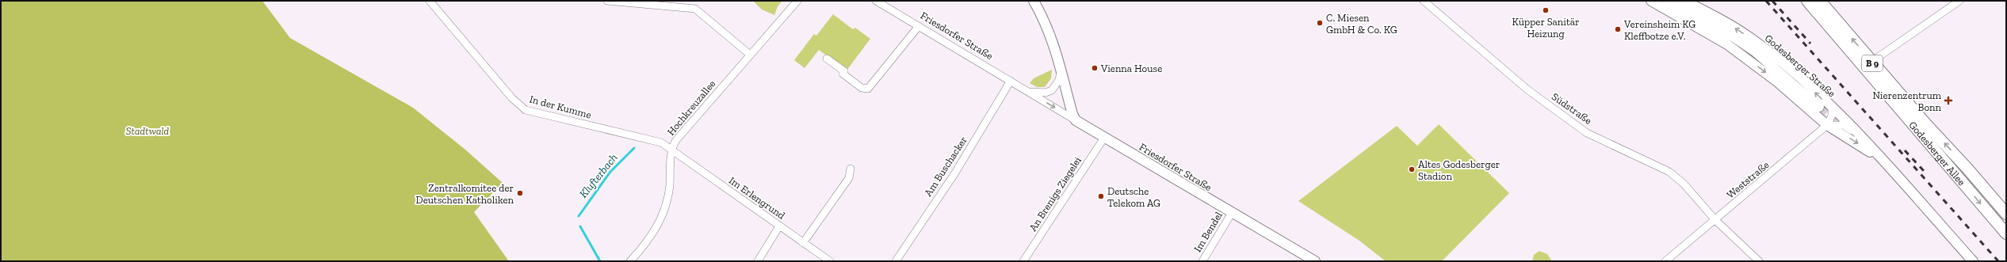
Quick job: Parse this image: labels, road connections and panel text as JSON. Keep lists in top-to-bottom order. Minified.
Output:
{"streets":{"main road":["B 9","Godesberger Allee"],"street":["Friesdorfer Straße","Godesberger Straße","In der Kumme","Hochkreuzallee","Südstraße","Am Buschacker","Weststraße","An Brenigs Ziegelei","Im Erlengrund","Im Bendel"]},"crossings":[["Friesdorfer Straße","Am Buschacker"],["Friesdorfer Straße","An Brenigs Ziegelei"],["Friesdorfer Straße","Im Bendel"],["Godesberger Straße","Weststraße"],["In der Kumme","Hochkreuzallee"],["In der Kumme","Im Erlengrund"],["Hochkreuzallee","Im Erlengrund"],["Südstraße","Weststraße"]],"water":["Klufterbach"],"parks":["Stadtwald"],"places":{"other":["Küpper Sanitär Heizung","C. Miesen GmbH & Co. KG","Vereinsheim KG Kleffbotze e.V.","Vienna House","Altes Godesberger Stadion","Zentralkomitee der Deutschen Katholiken","Deutsche Telekom AG"],"health":["Nierenzentrum Bonn"]}}
